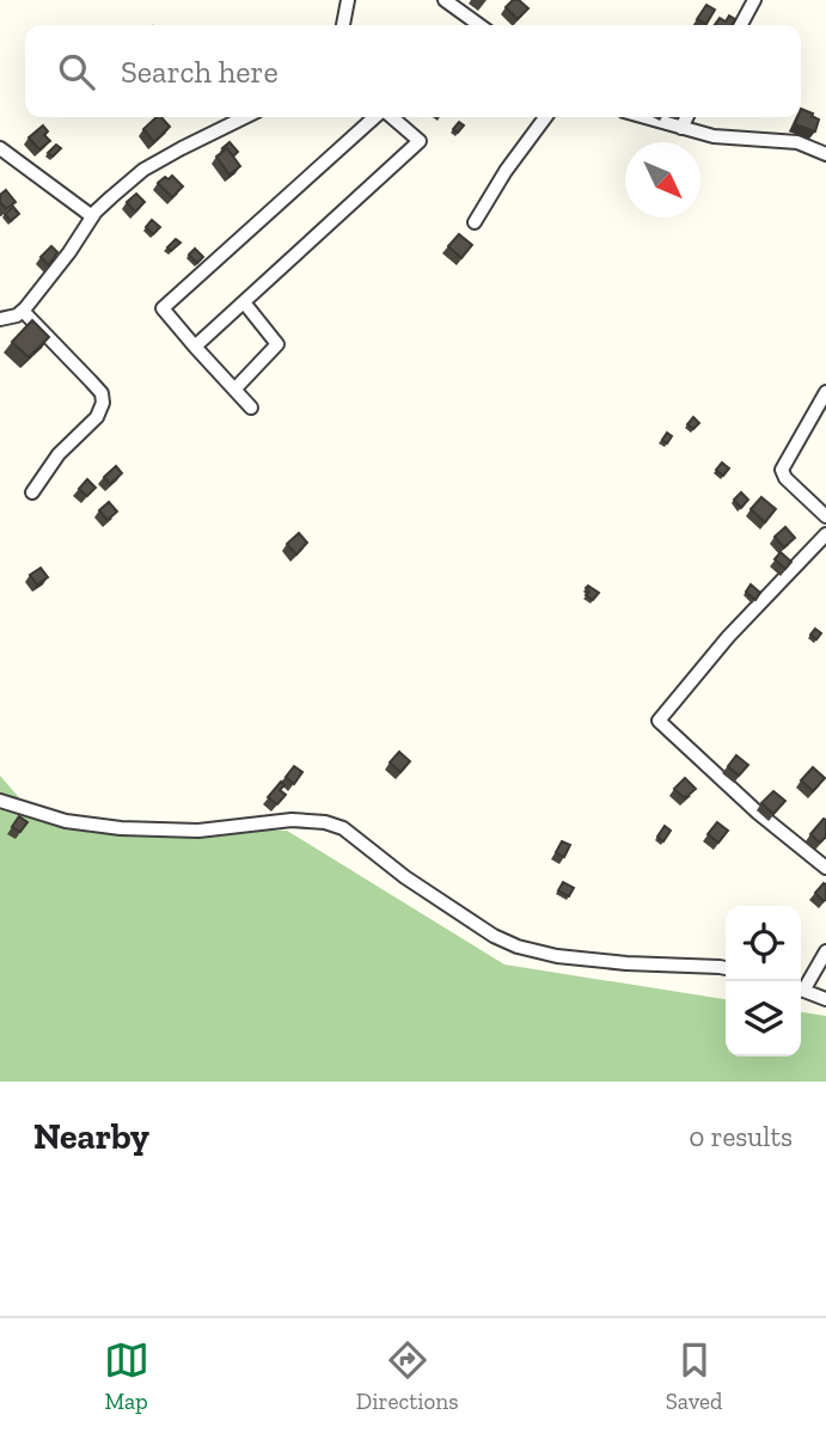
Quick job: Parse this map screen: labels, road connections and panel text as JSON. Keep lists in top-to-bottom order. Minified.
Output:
{"north":"bottom right","page":{"search":"Search here","heading":["Nearby","0 results"],"nav":["Map","Directions","Saved"]}}
